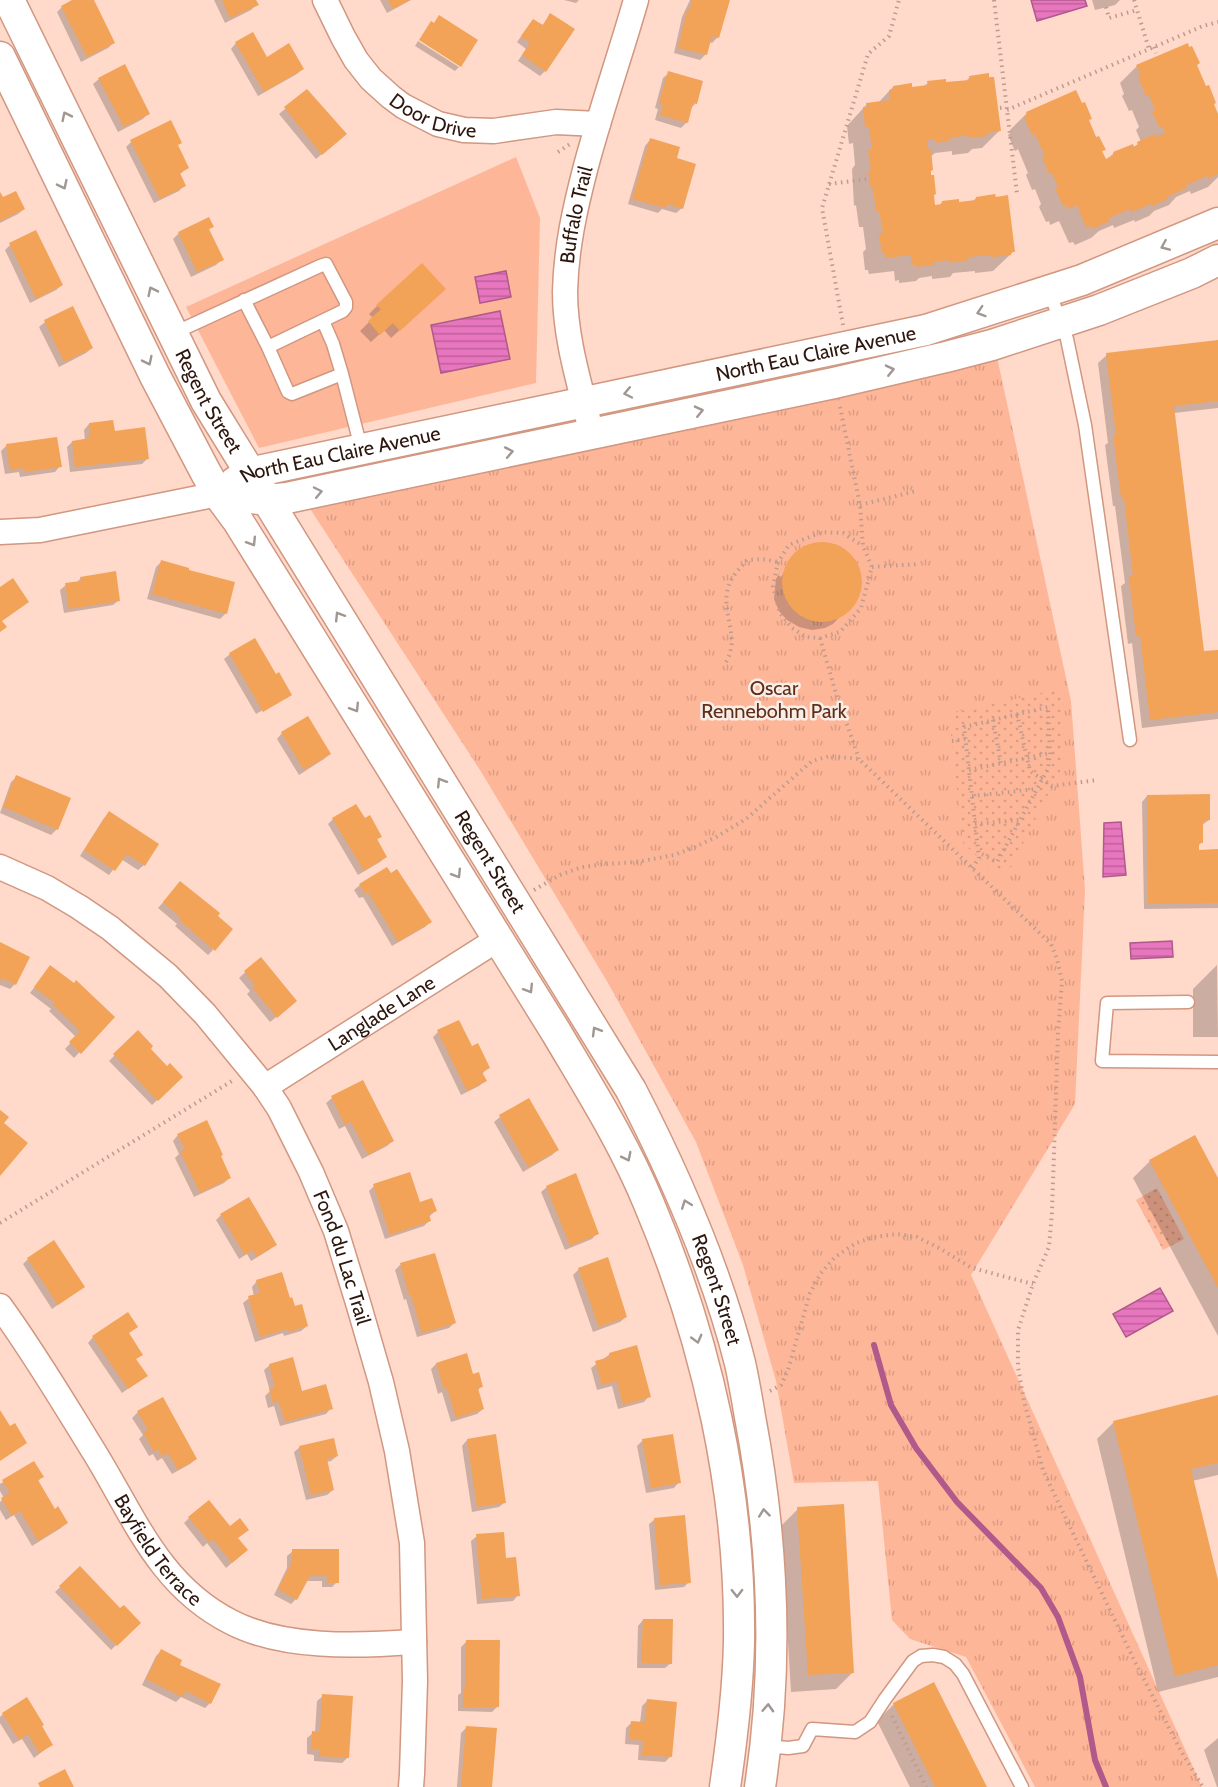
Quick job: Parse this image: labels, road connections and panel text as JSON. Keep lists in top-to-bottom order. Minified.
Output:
{"streets":{"street":["Door Drive","Buffalo Trail","North Eau Claire Avenue","Regent Street","Langlade Lane","Fond du Lac Trail","Bayfield Terrace"]},"crossings":[["Door Drive","Buffalo Trail"],["Buffalo Trail","North Eau Claire Avenue"],["North Eau Claire Avenue","Regent Street"],["Regent Street","Langlade Lane"],["Langlade Lane","Fond du Lac Trail"],["Fond du Lac Trail","Bayfield Terrace"]],"parks":["Oscar Rennebohm Park"]}
